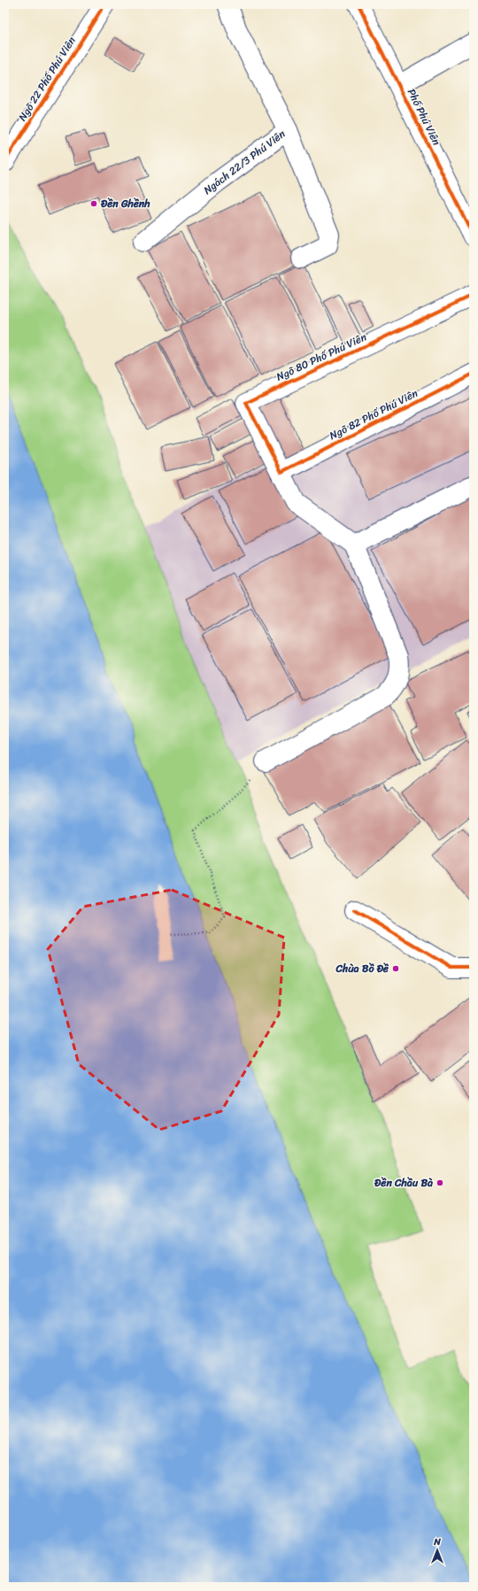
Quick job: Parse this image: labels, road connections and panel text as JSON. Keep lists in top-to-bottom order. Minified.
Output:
{"streets":{"street":["Ngõ 22 Phố Phú Viên","Phố Phú Viên","Ngách 22/3 Phú Viên","Ngõ 80 Phố Phú Viên","Ngõ 82 Phố Phú Viên"]},"crossings":[["Ngõ 80 Phố Phú Viên","Ngõ 82 Phố Phú Viên"]],"places":["Đền Ghềnh","Chùa Bồ Đề","Đền Chầu Bà"],"north":"top"}
